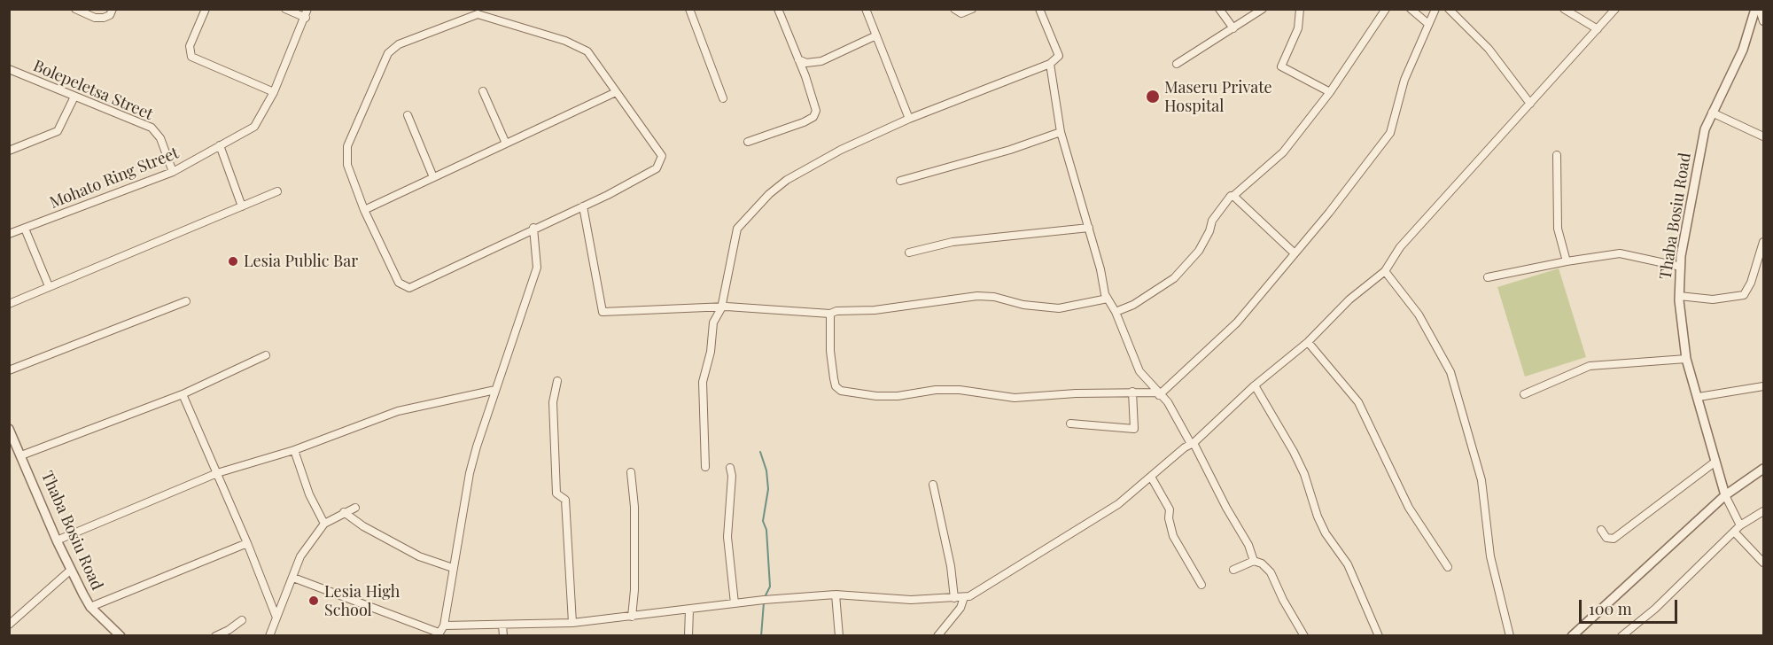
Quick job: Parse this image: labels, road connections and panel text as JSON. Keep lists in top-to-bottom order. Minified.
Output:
{"streets":{"street":["Bolepeletsa Street","Mohato Ring Street","Thaba Bosiu Road"]},"crossings":[["Bolepeletsa Street","Mohato Ring Street"]],"places":["Maseru Private Hospital","Lesia Public Bar","Lesia High School"],"scale_bar":"100 m"}
